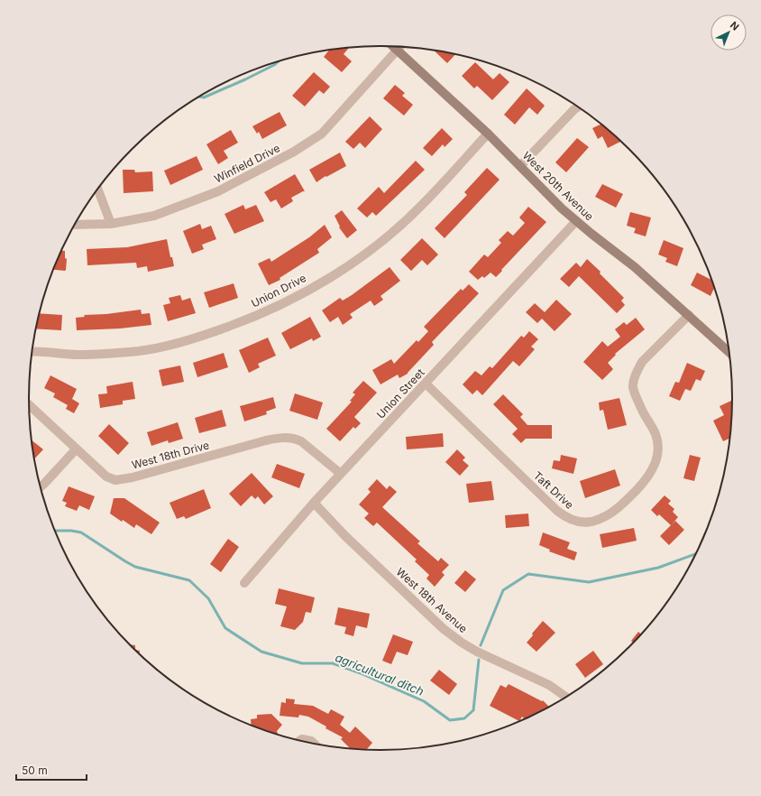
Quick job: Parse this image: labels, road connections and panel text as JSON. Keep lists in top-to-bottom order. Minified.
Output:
{"streets":{"street":["Winfield Drive","West 20th Avenue","Union Drive","Union Street","West 18th Drive","Taft Drive","West 18th Avenue"]},"crossings":[["Winfield Drive","West 20th Avenue"],["West 20th Avenue","Union Drive"],["West 20th Avenue","Union Street"],["West 20th Avenue","Taft Drive"],["Union Street","West 18th Drive"],["Union Street","Taft Drive"],["Union Street","West 18th Avenue"]],"water":["agricultural ditch"],"scale_bar":"50 m","north":"top right"}
